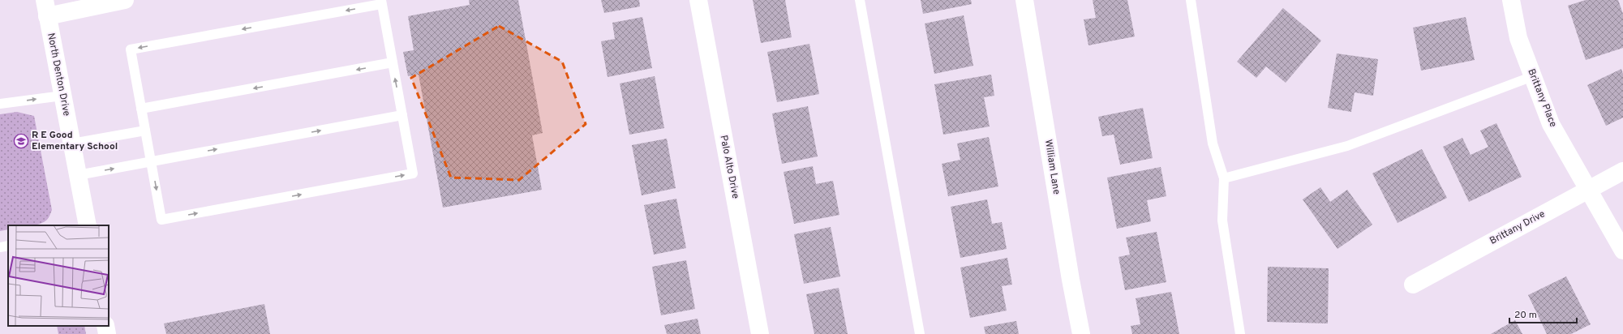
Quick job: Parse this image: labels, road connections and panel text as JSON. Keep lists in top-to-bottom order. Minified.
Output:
{"streets":{"street":["North Denton Drive","Brittany Place","Palo Alto Drive","William Lane","Brittany Drive"]},"crossings":[["Brittany Place","Brittany Drive"]],"places":{"school or university":["R E Good Elementary School"]},"scale_bar":"20 m"}
